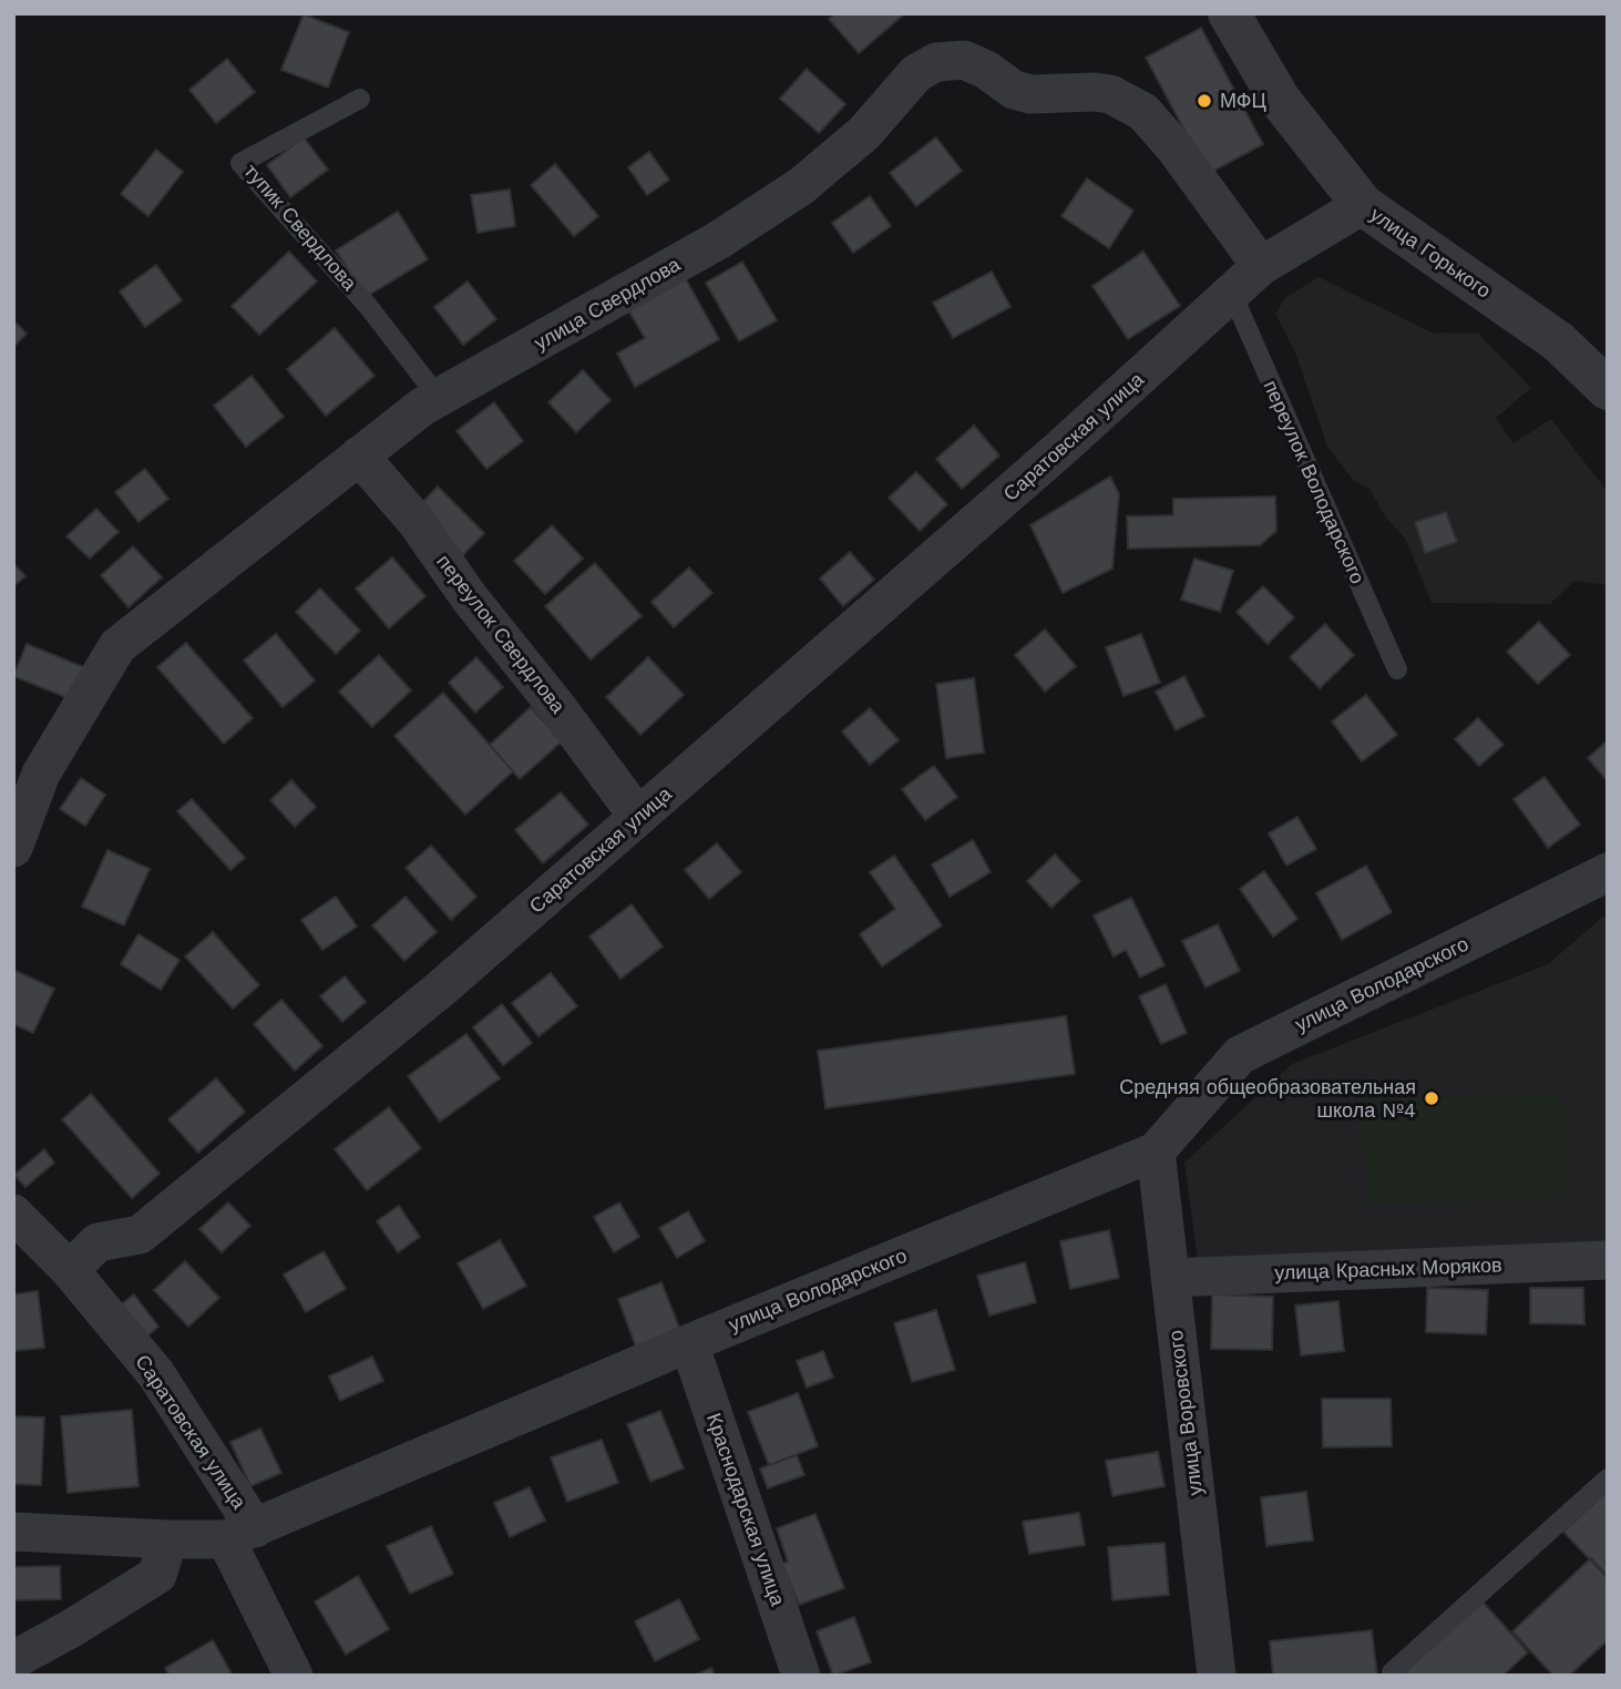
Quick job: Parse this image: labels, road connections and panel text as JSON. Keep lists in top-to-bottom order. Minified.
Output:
{"streets":{"street":["улица Горького","улица Свердлова","Саратовская улица","переулок Свердлова","улица Володарского","улица Красных Моряков","улица Воровского","Краснодарская улица"],"lane":["тупик Свердлова","переулок Володарского"]},"crossings":[["тупик Свердлова","улица Свердлова"],["улица Горького","Саратовская улица"],["улица Свердлова","Саратовская улица"],["улица Свердлова","переулок Свердлова"],["Саратовская улица","переулок Володарского"],["Саратовская улица","переулок Свердлова"],["Саратовская улица","улица Володарского"],["улица Володарского","улица Воровского"],["улица Володарского","Краснодарская улица"],["улица Красных Моряков","улица Воровского"]],"places":["МФЦ","Средняя общеобразовательная школа №4"]}
